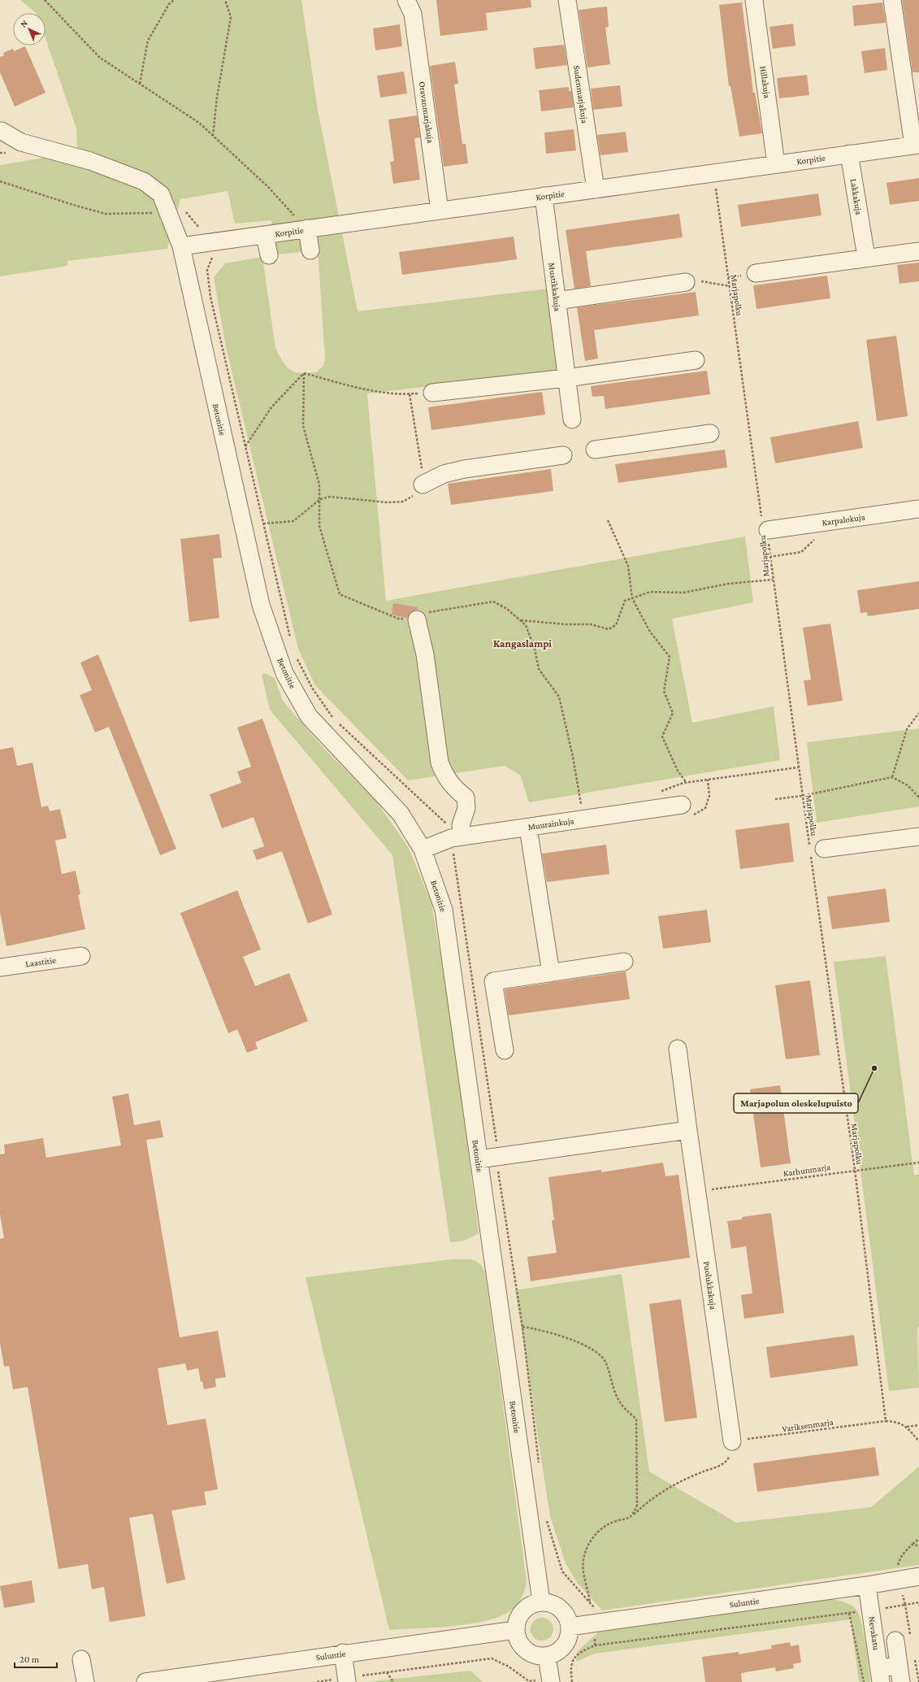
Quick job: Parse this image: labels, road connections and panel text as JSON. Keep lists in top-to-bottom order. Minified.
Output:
{"streets":{"street":["Hillakuja","Sudenmarjakuja","Oravanmarjakuja","Korpitie","Lakkakuja","Mustikkakuja","Betonitie","Karpalokuja","Muurainkuja","Laastitie","Puolukkakuja","Suluntie","Nevakatu"],"path":["Marjapolku","Karhunmarja","Variksenmarja"]},"crossings":[["Hillakuja","Korpitie"],["Sudenmarjakuja","Korpitie"],["Oravanmarjakuja","Korpitie"],["Korpitie","Lakkakuja"],["Korpitie","Mustikkakuja"],["Korpitie","Marjapolku"],["Korpitie","Betonitie"],["Marjapolku","Karpalokuja"],["Marjapolku","Karhunmarja"],["Marjapolku","Variksenmarja"],["Betonitie","Muurainkuja"],["Betonitie","Suluntie"],["Karhunmarja","Puolukkakuja"],["Puolukkakuja","Variksenmarja"],["Suluntie","Nevakatu"]],"districts":["Kangaslampi"],"places":["Marjapolun oleskelupuisto"],"scale_bar":"20 m","north":"top left"}
